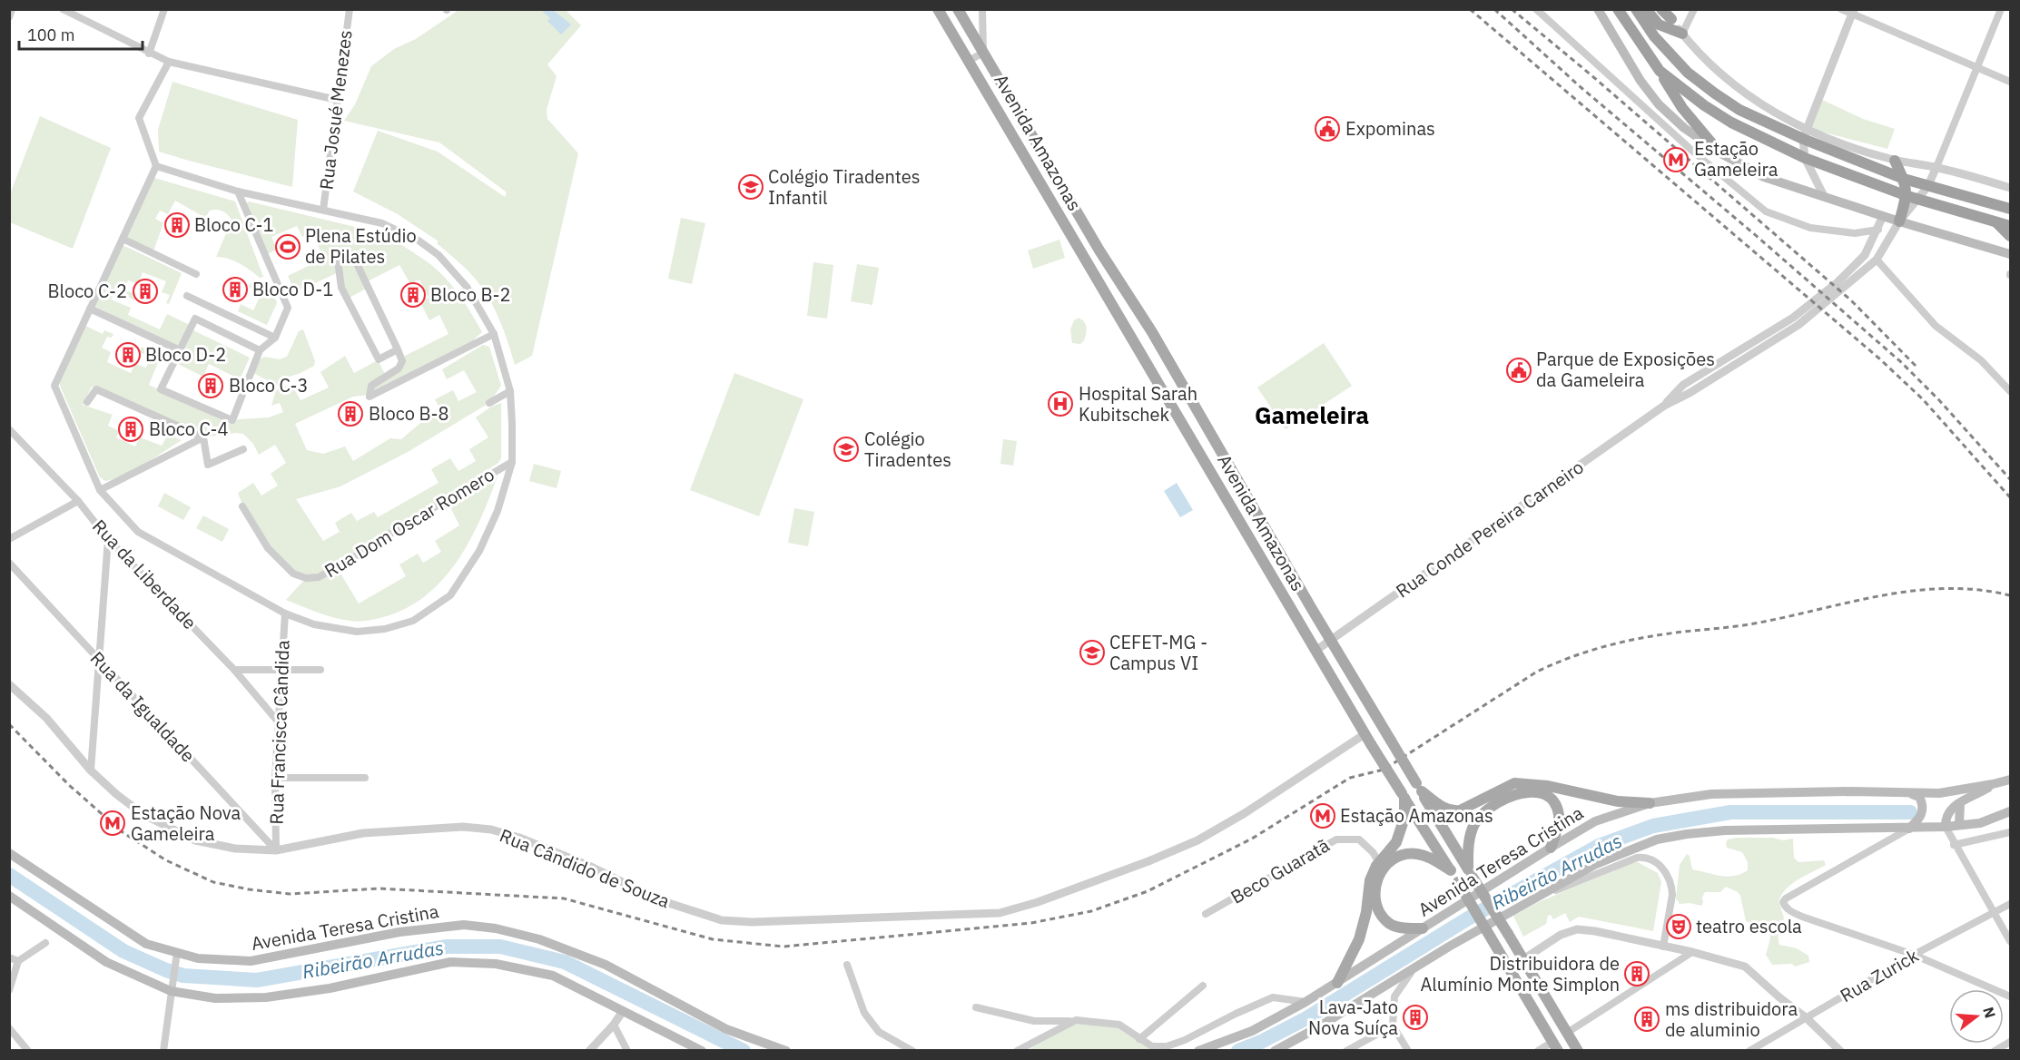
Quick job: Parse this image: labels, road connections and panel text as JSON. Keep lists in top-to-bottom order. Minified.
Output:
{"streets":{"main road":["Avenida Amazonas","Avenida Teresa Cristina"],"street":["Rua Josué Menezes","Rua Dom Oscar Romero","Rua Conde Pereira Carneiro","Rua da Liberdade","Rua da Igualdade","Rua Francisca Cândida","Rua Cândido de Souza","Beco Guaratã","Rua Zurick"]},"crossings":[["Rua Josué Menezes","Rua Dom Oscar Romero"],["Avenida Amazonas","Rua Conde Pereira Carneiro"],["Avenida Amazonas","Rua Cândido de Souza"],["Rua Dom Oscar Romero","Rua Francisca Cândida"],["Rua da Liberdade","Rua Francisca Cândida"],["Rua da Igualdade","Rua Francisca Cândida"],["Rua da Igualdade","Rua Cândido de Souza"],["Rua Francisca Cândida","Rua Cândido de Souza"]],"districts":["Gameleira"],"water":["Ribeirão Arrudas"],"places":{"public building":["Expominas","Parque de Exposições da Gameleira"],"metro station":["Estação Gameleira","Estação Amazonas","Estação Nova Gameleira"],"school or university":["Colégio Tiradentes Infantil","Colégio Tiradentes","CEFET-MG - Campus VI"],"building":["Bloco C-1","Bloco D-1","Bloco C-2","Bloco B-2","Bloco D-2","Bloco C-3","Bloco B-8","Bloco C-4","Distribuidora de Alumínio Monte Simplon","Lava-Jato Nova Suíça","ms distribuidora de aluminio"],"sports":["Plena Estúdio de Pilates"],"hospital":["Hospital Sarah Kubitschek"],"theatre":["teatro escola"]},"scale_bar":"100 m","north":"right"}
